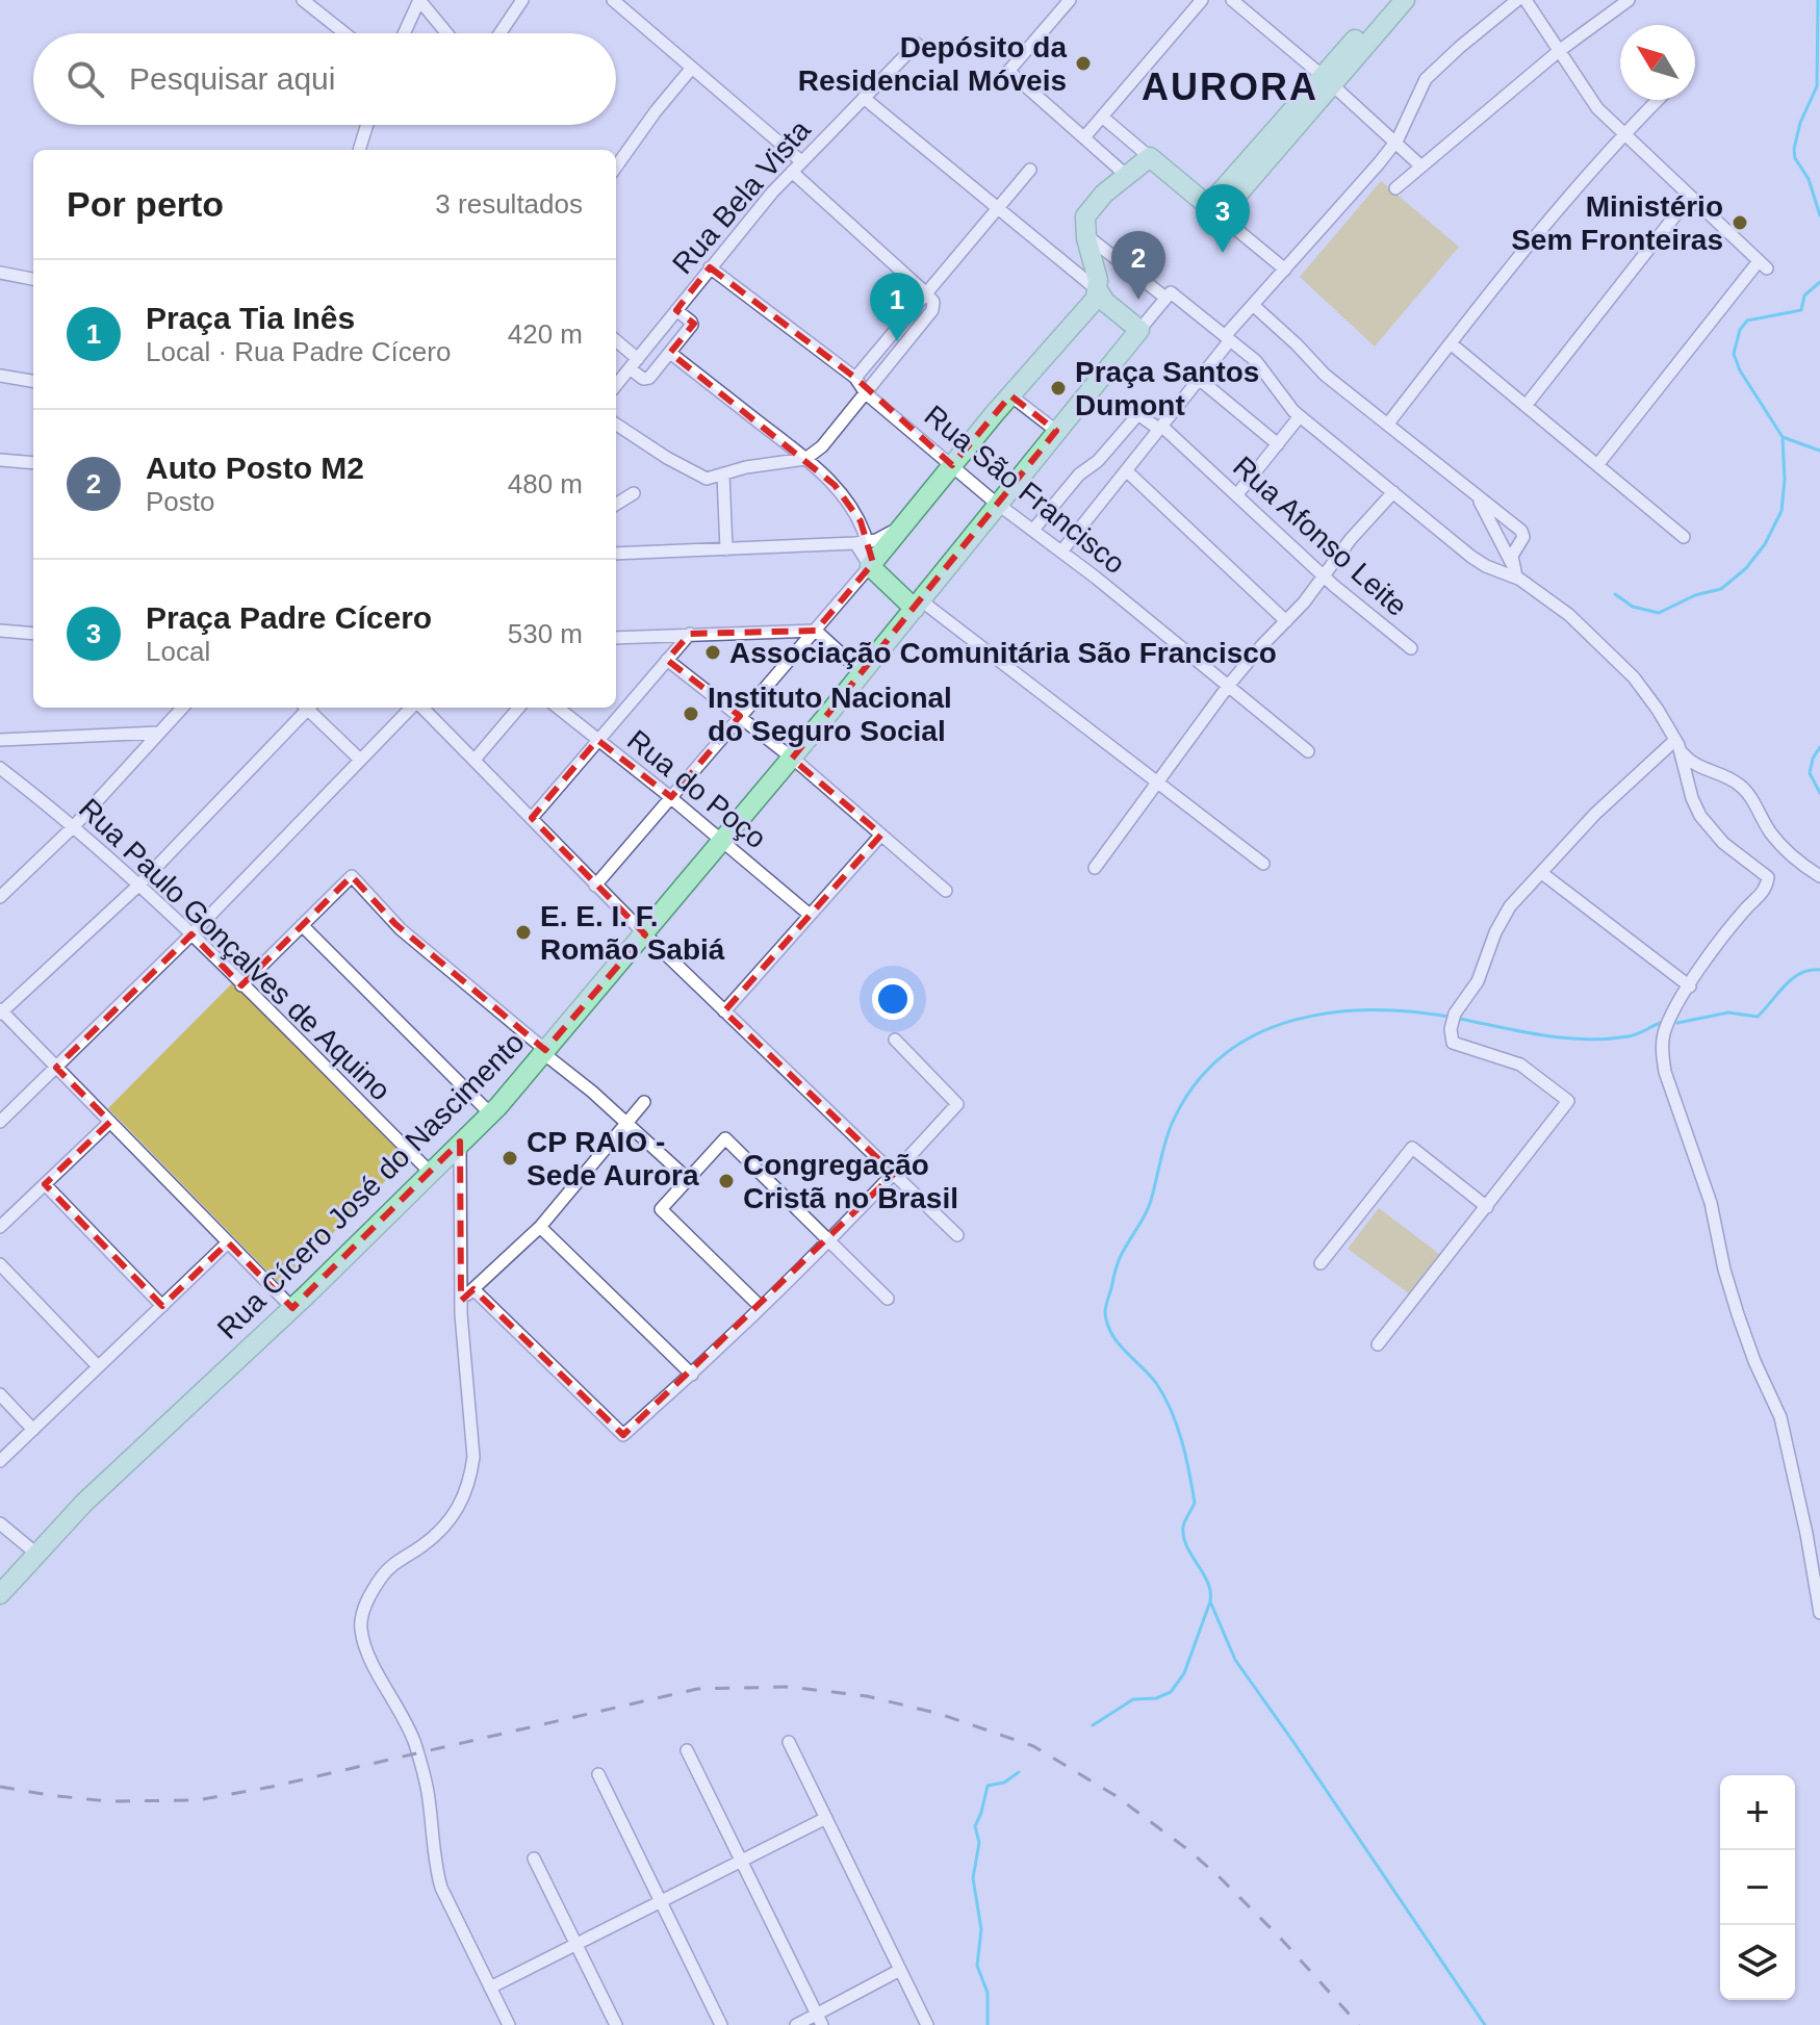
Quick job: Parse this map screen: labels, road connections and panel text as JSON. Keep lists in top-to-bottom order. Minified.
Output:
{"streets":{"main road":["Rua Cícero José do Nascimento"],"street":["Rua Bela Vista","Rua São Francisco","Rua Afonso Leite","Rua do Poço","Rua Paulo Gonçalves de Aquino"]},"crossings":[["Rua Bela Vista","Rua São Francisco"],["Rua São Francisco","Rua Afonso Leite"],["Rua São Francisco","Rua Cícero José do Nascimento"],["Rua do Poço","Rua Cícero José do Nascimento"],["Rua Paulo Gonçalves de Aquino","Rua Cícero José do Nascimento"]],"districts":["AURORA"],"places":["Depósito da Residencial Móveis","Ministério Sem Fronteiras","Praça Santos Dumont","Associação Comunitária São Francisco","Instituto Nacional do Seguro Social","E. E. I. F. Romão Sabiá","CP RAIO - Sede Aurora","Congregação Cristã no Brasil"],"north":"top left","page":{"search":"Pesquisar aqui","heading":["Por perto","3 resultados"],"pins":["3","2","1"],"list":[{"mark":"1","name":"Praça Tia Inês","note":"Local · Rua Padre Cícero","value":"420 m"},{"mark":"2","name":"Auto Posto M2","note":"Posto","value":"480 m"},{"mark":"3","name":"Praça Padre Cícero","note":"Local","value":"530 m"}],"map_buttons":["+","−"]}}
